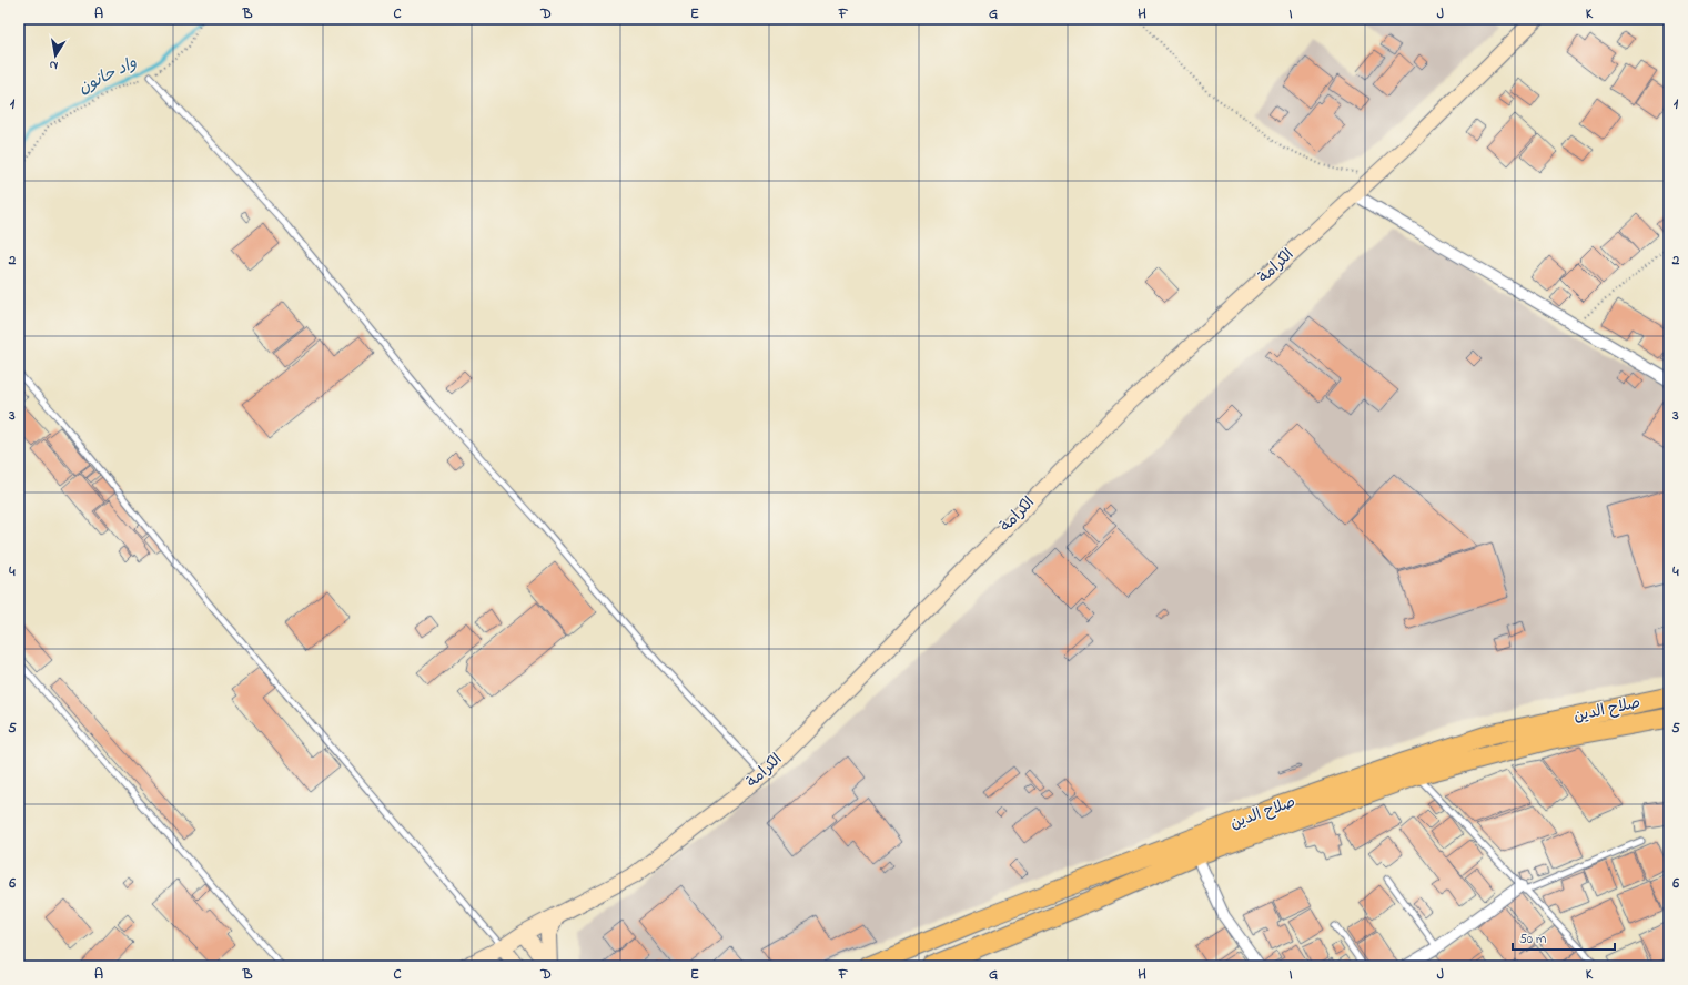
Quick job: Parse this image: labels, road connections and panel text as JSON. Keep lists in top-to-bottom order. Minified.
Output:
{"streets":{"highway":["صلاح الدين"],"main road":["الكرامة"]},"water":["واد حانون"],"scale_bar":"50 m","north":"bottom","grid":{"columns":["A","B","C","D","E","F","G","H","I","J","K"],"rows":["1","2","3","4","5","6"]}}
